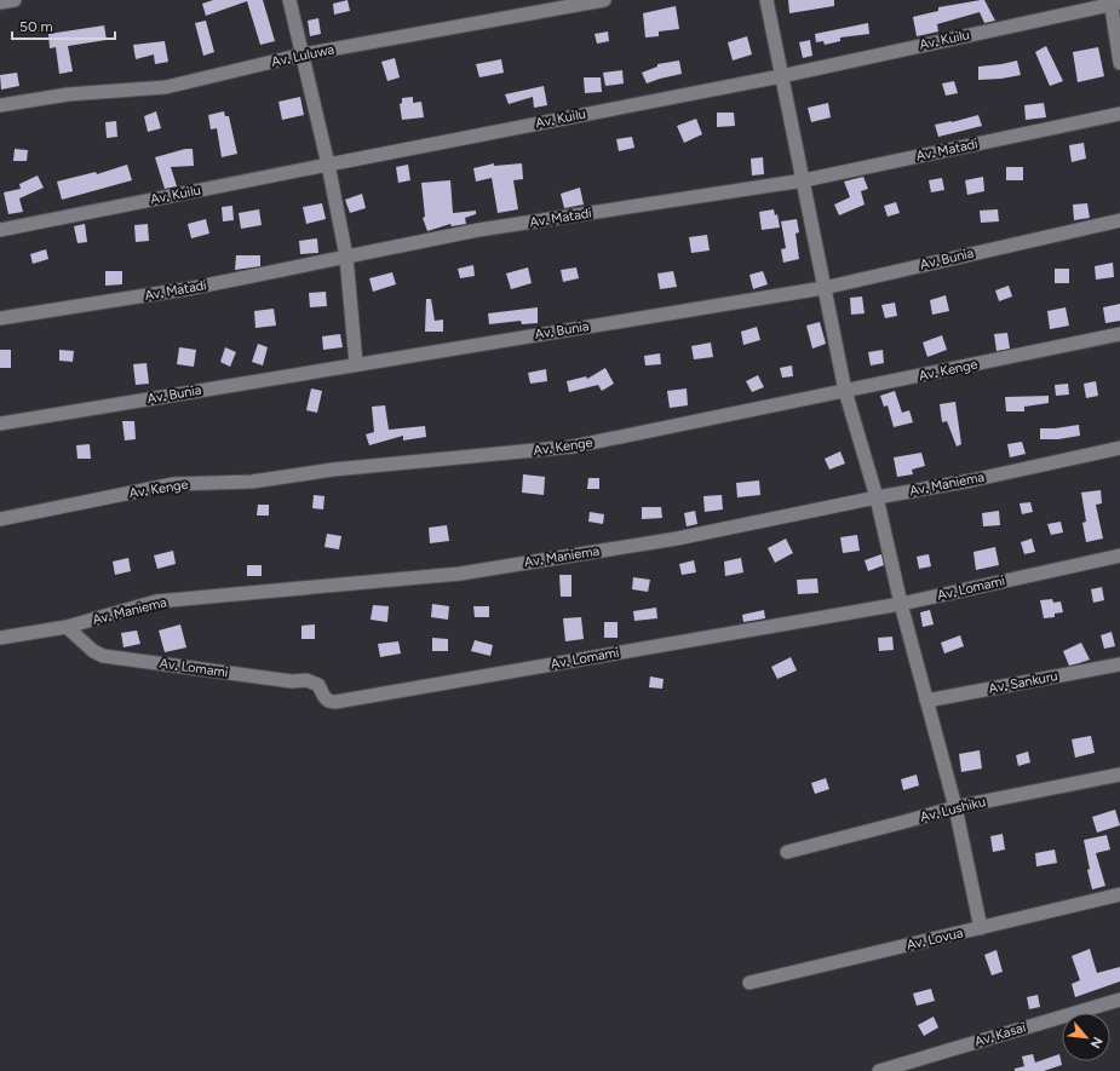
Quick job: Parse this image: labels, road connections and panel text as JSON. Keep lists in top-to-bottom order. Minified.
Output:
{"streets":{"street":["Av. Kuilu","Av. Luluwa","Av. Matadi","Av. Bunia","Av. Kenge","Av. Maniema","Av. Lomami","Av. Sankuru","Av. Lushiku","Av. Lovua","Av. Kasaï"]},"crossings":[["Av. Maniema","Av. Lomami"]],"scale_bar":"50 m","north":"bottom right"}
